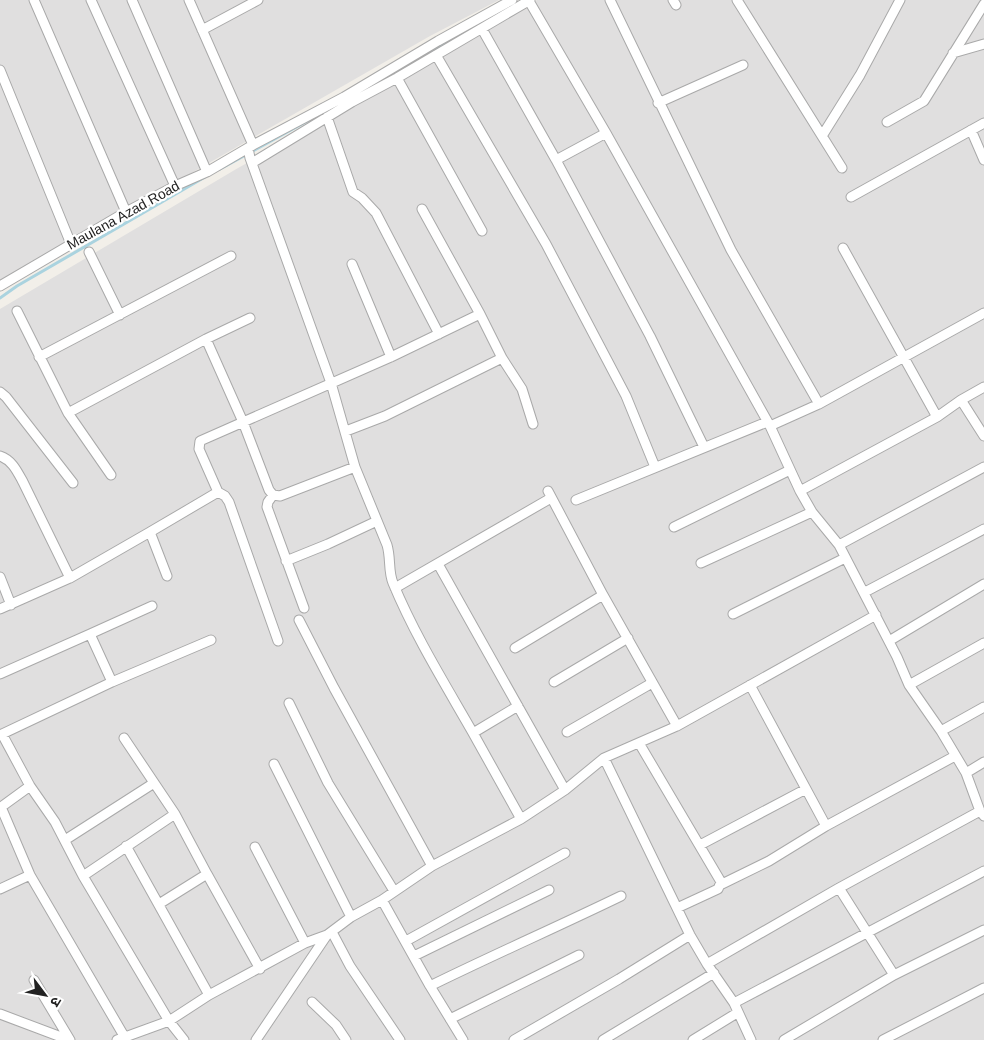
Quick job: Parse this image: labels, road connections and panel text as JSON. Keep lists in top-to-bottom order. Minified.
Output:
{"streets":{"street":["Maulana Azad Road"]},"north":"bottom right"}
